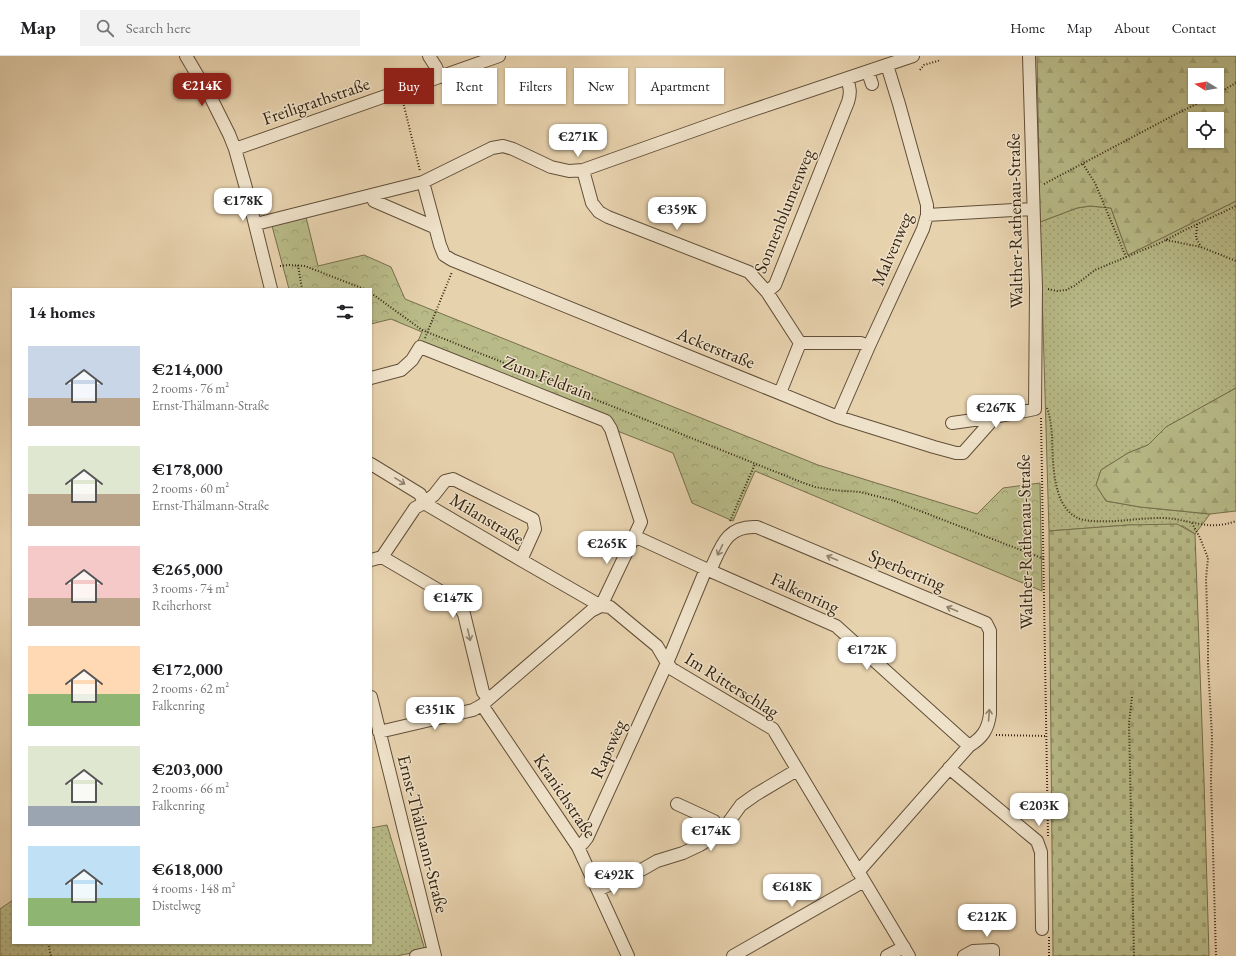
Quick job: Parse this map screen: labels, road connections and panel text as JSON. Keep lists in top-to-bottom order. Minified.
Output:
{"streets":{"street":["Freiligrathstraße","Sonnenblumenweg","Walther-Rathenau-Straße","Malvenweg","Ackerstraße","Zum Feldrain","Milanstraße","Sperberring","Falkenring","Im Ritterschlag","Rapsweg","Kranichstraße","Ernst-Thälmann-Straße"]},"crossings":[["Malvenweg","Ackerstraße"],["Zum Feldrain","Falkenring"],["Milanstraße","Im Ritterschlag"],["Milanstraße","Kranichstraße"],["Sperberring","Falkenring"],["Im Ritterschlag","Rapsweg"],["Rapsweg","Kranichstraße"]],"one_way":["Kranichstraße"],"north":"left","page":{"header":"Map","search":"Search here","nav":["Home","Map","About","Contact"],"chip":["Buy","Rent","Filters","New","Apartment"],"price":["€214K","€271K","€178K","€359K","€267K","€265K","€147K","€172K","€351K","€203K","€174K","€492K","€618K","€212K"],"heading":"14 homes","list":[{"name":"€214,000","note":"2 rooms · 76 m² · Ernst-Thälmann-Straße"},{"name":"€178,000","note":"2 rooms · 60 m² · Ernst-Thälmann-Straße"},{"name":"€265,000","note":"3 rooms · 74 m² · Reiherhorst"},{"name":"€172,000","note":"2 rooms · 62 m² · Falkenring"},{"name":"€203,000","note":"2 rooms · 66 m² · Falkenring"},{"name":"€618,000","note":"4 rooms · 148 m² · Distelweg"}]}}
